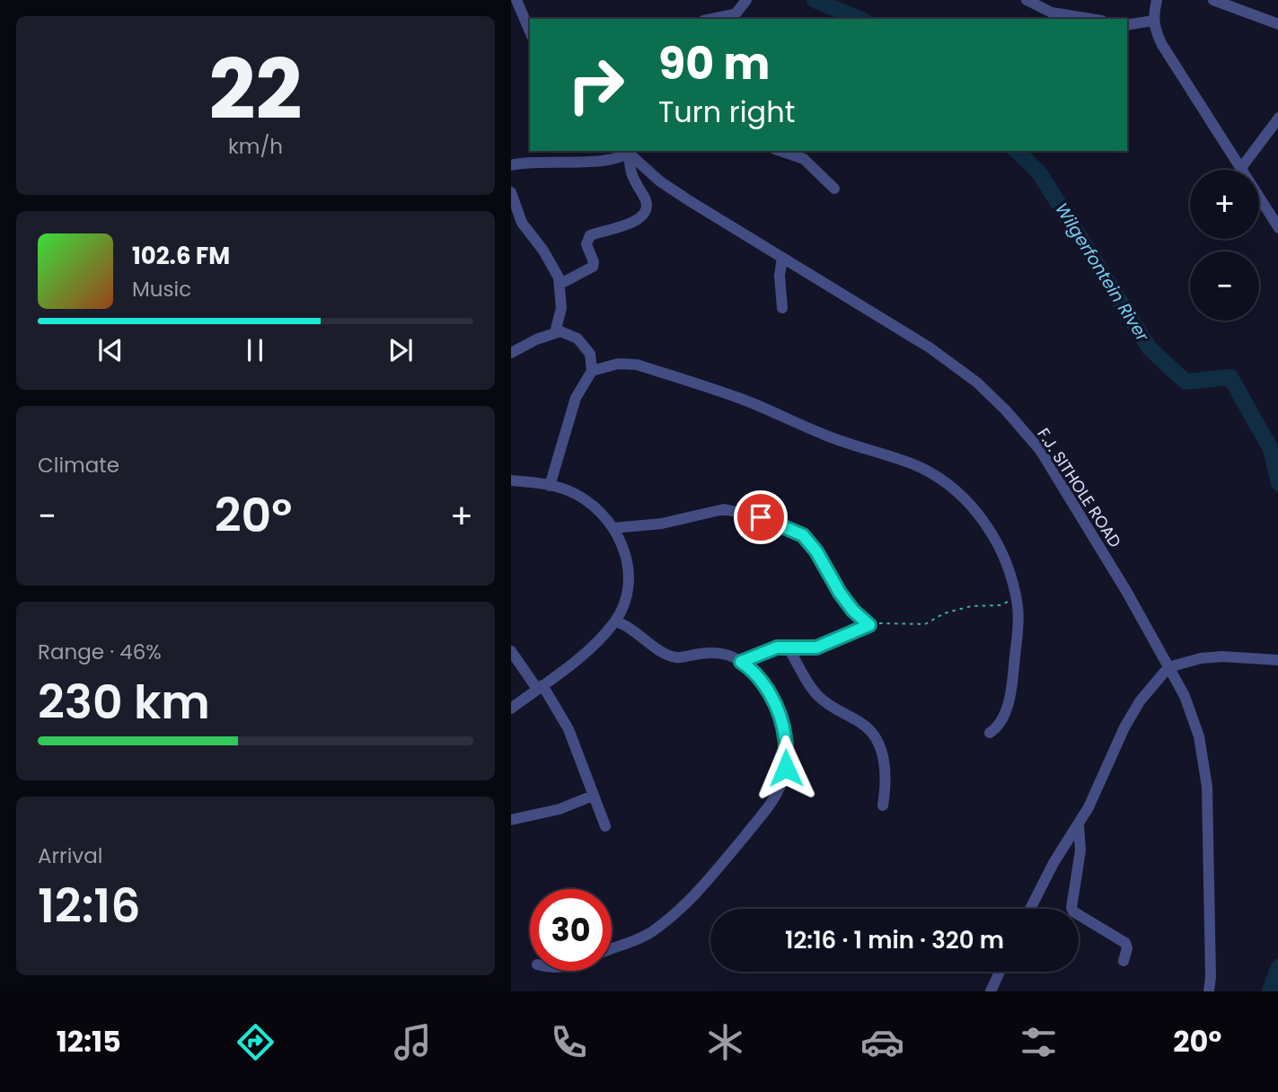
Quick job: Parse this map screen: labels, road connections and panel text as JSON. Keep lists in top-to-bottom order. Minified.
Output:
{"streets":{"street":["F.J. SITHOLE ROAD"]},"water":["Wilgerfontein River"],"page":{"tile":[["22","km/h"],"Climate",["Range · 46%","230 km"],["Arrival","12:16"]],"turn":["90 m","Turn right"],"map_buttons":["+","−"],"song":["102.6 FM","Music"],"heat":["−","20°","+"],"limit":"30","trip":"12:16 · 1 min · 320 m","tabs":["12:15","20°"]}}
